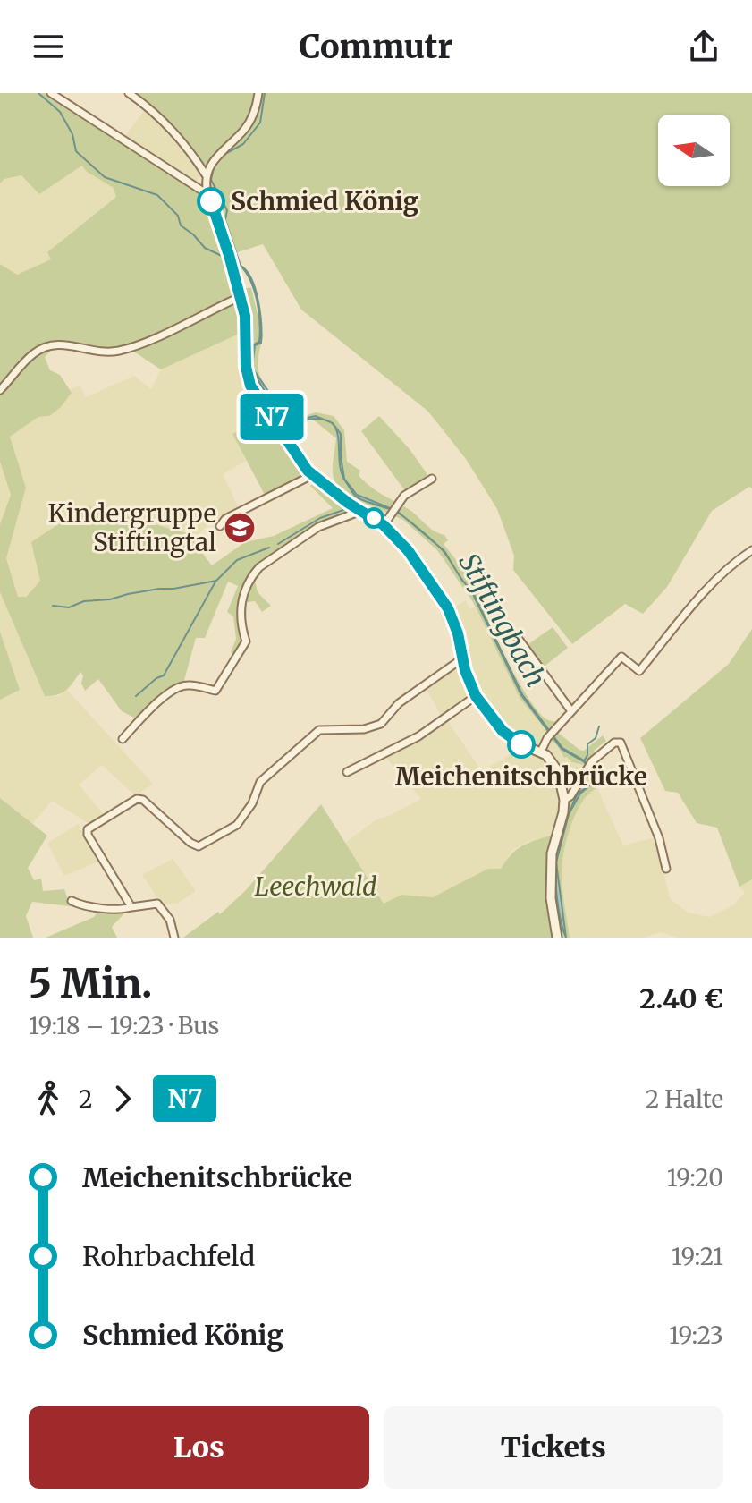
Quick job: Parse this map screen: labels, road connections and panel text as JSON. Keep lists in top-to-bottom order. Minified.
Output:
{"water":["Stiftingbach"],"parks":["Leechwald"],"places":{"other":["Schmied König","Meichenitschbrücke"],"school or university":["Kindergruppe Stiftingtal"]},"lines":["bus line N7"],"north":"left","page":{"header":"Commutr","on_map":"N7","heading":["5 Min.","19:18 – 19:23 · Bus","2.40 €"],"legs":["2","N7","2 Halte"],"list":[{"name":"Meichenitschbrücke","value":"19:20"},{"name":"Rohrbachfeld","value":"19:21"},{"name":"Schmied König","value":"19:23"}],"buttons":["Los","Tickets"]}}
